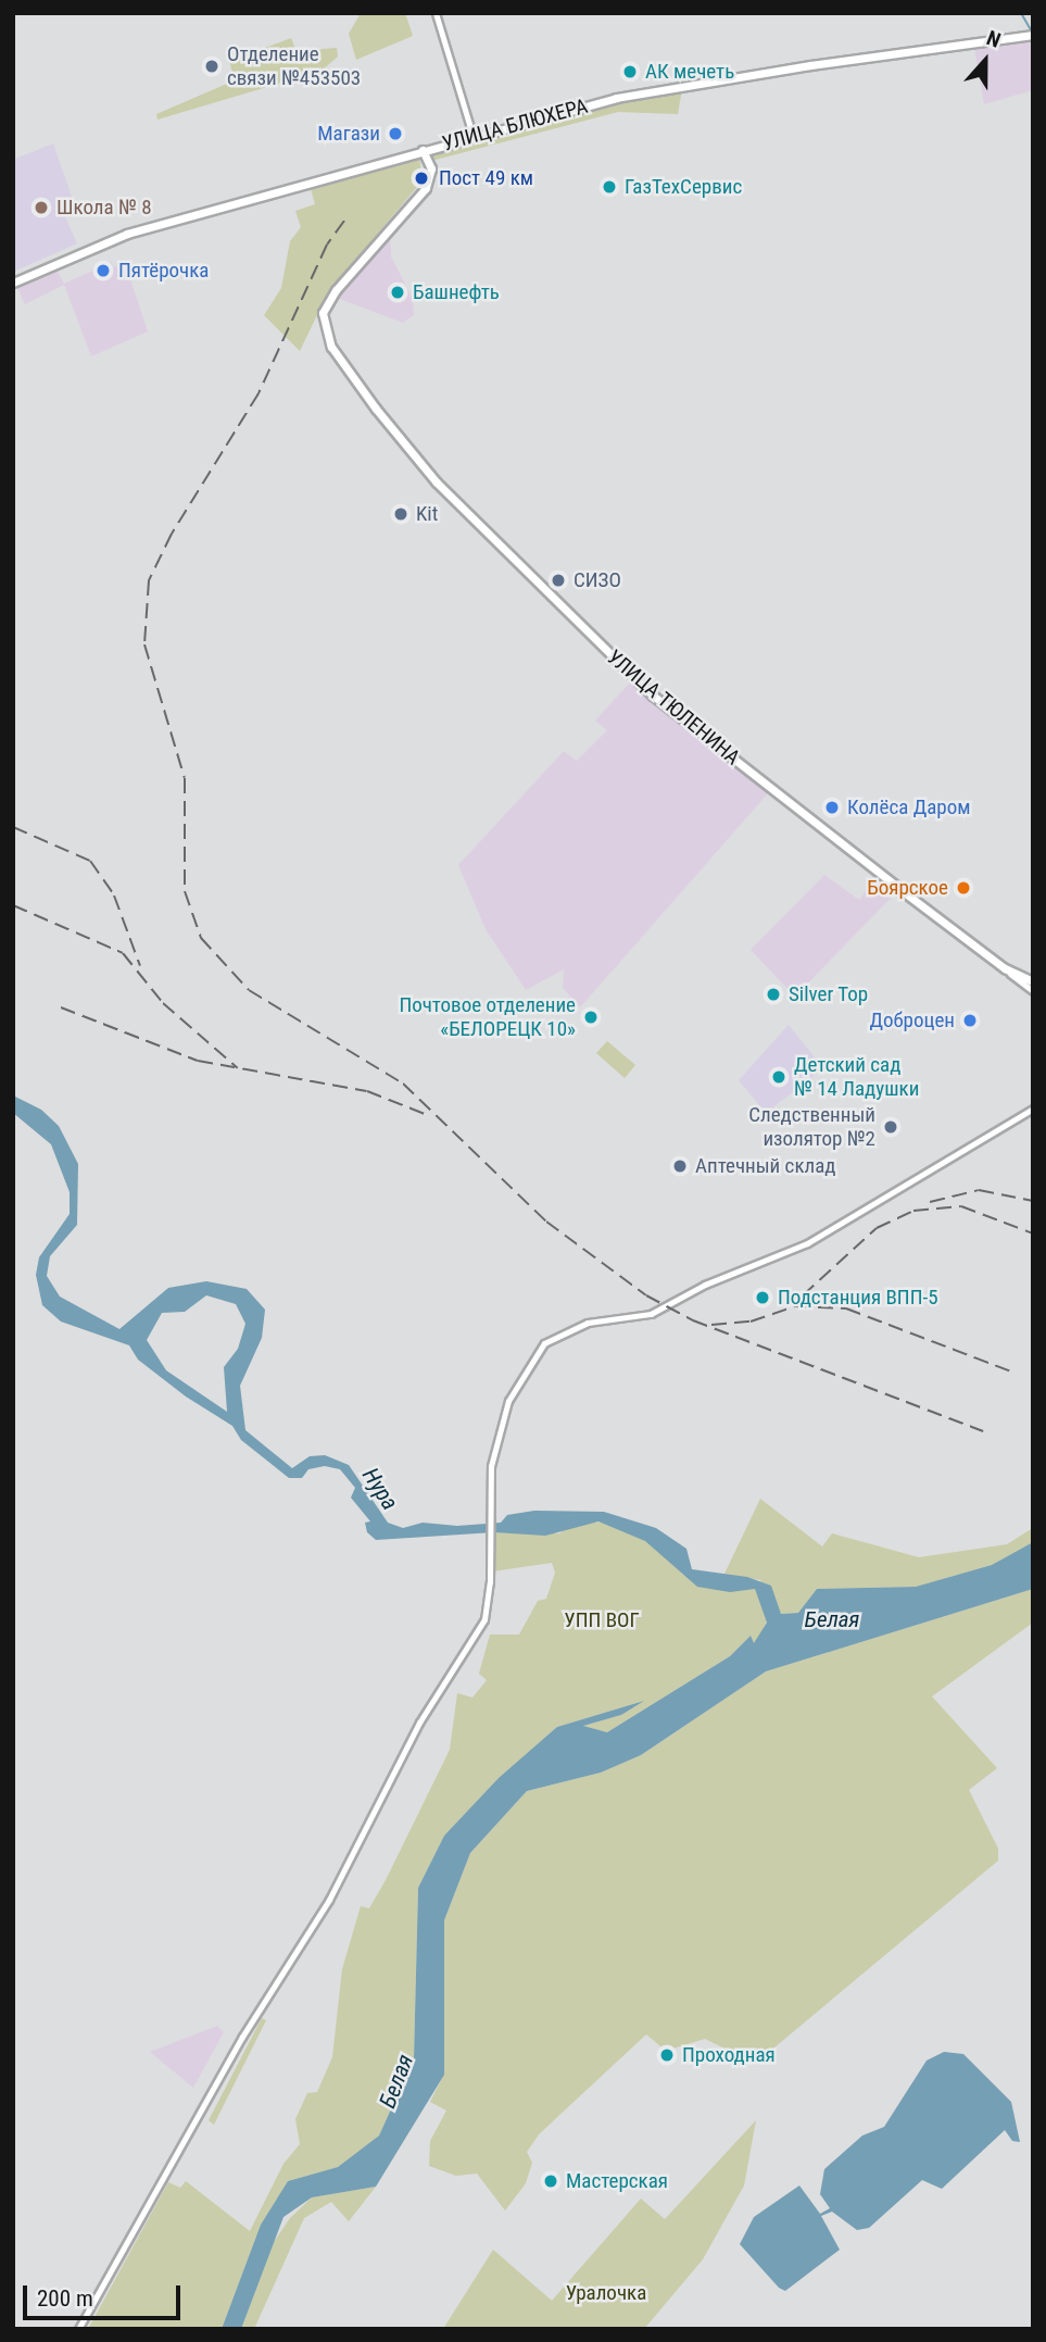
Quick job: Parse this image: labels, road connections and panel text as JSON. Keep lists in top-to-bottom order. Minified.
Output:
{"streets":{"main road":["УЛИЦА БЛЮХЕРА","УЛИЦА ТЮЛЕНИНА"]},"crossings":[["УЛИЦА БЛЮХЕРА","УЛИЦА ТЮЛЕНИНА"]],"water":["Нура","Белая"],"parks":["УПП ВОГ","Уралочка"],"places":["Отделение связи №453503","АК мечеть","Магази","Пост 49 км","ГазТехСервис","Школа № 8","Пятёрочка","Башнефть","Kit","СИЗО","Колёса Даром","Боярское","Silver Top","Почтовое отделение «БЕЛОРЕЦК 10»","Доброцен","Детский сад № 14 Ладушки","Следственный изолятор №2","Аптечный склад","Подстанция ВПП-5","Проходная","Мастерская"],"scale_bar":"200 m","north":"top"}
